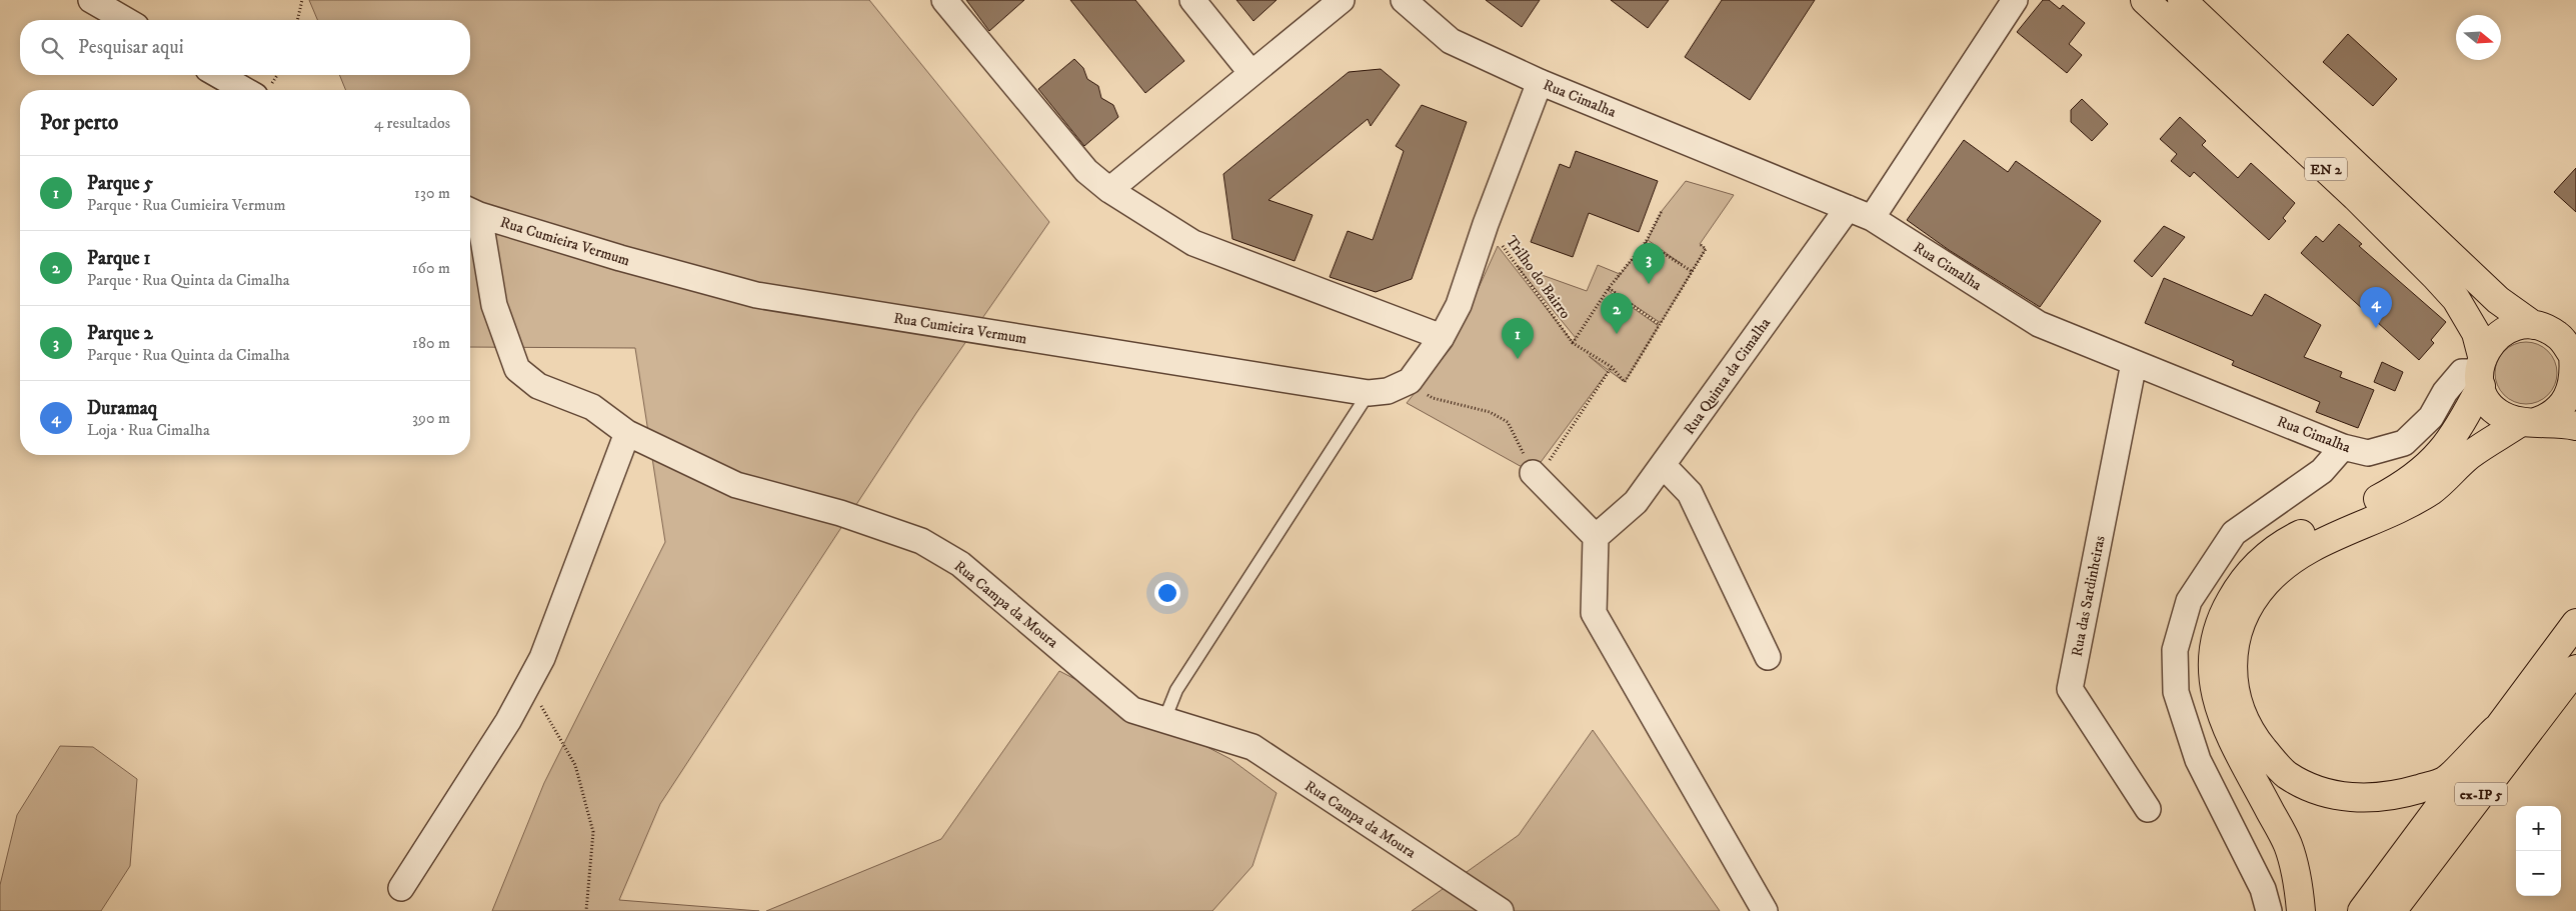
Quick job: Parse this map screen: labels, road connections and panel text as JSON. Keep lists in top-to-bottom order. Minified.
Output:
{"streets":{"main road":["EN 2","ex-IP 5"],"street":["Rua Cimalha","Rua Cumieira Vermum","Rua Quinta da Cimalha","Rua das Sardinheiras","Rua Campa da Moura"],"path":["Trilho do Bairro"]},"crossings":[["Rua Cimalha","EN 2"],["Rua Cimalha","Rua Quinta da Cimalha"],["Rua Cimalha","Rua das Sardinheiras"],["Rua Cumieira Vermum","Rua Campa da Moura"]],"north":"right","page":{"search":"Pesquisar aqui","heading":["Por perto","4 resultados"],"list":[{"mark":"1","name":"Parque 5","note":"Parque · Rua Cumieira Vermum","value":"130 m"},{"mark":"2","name":"Parque 1","note":"Parque · Rua Quinta da Cimalha","value":"160 m"},{"mark":"3","name":"Parque 2","note":"Parque · Rua Quinta da Cimalha","value":"180 m"},{"mark":"4","name":"Duramaq","note":"Loja · Rua Cimalha","value":"390 m"}],"pins":["3","4","2","1"],"map_buttons":["+","−"]}}
